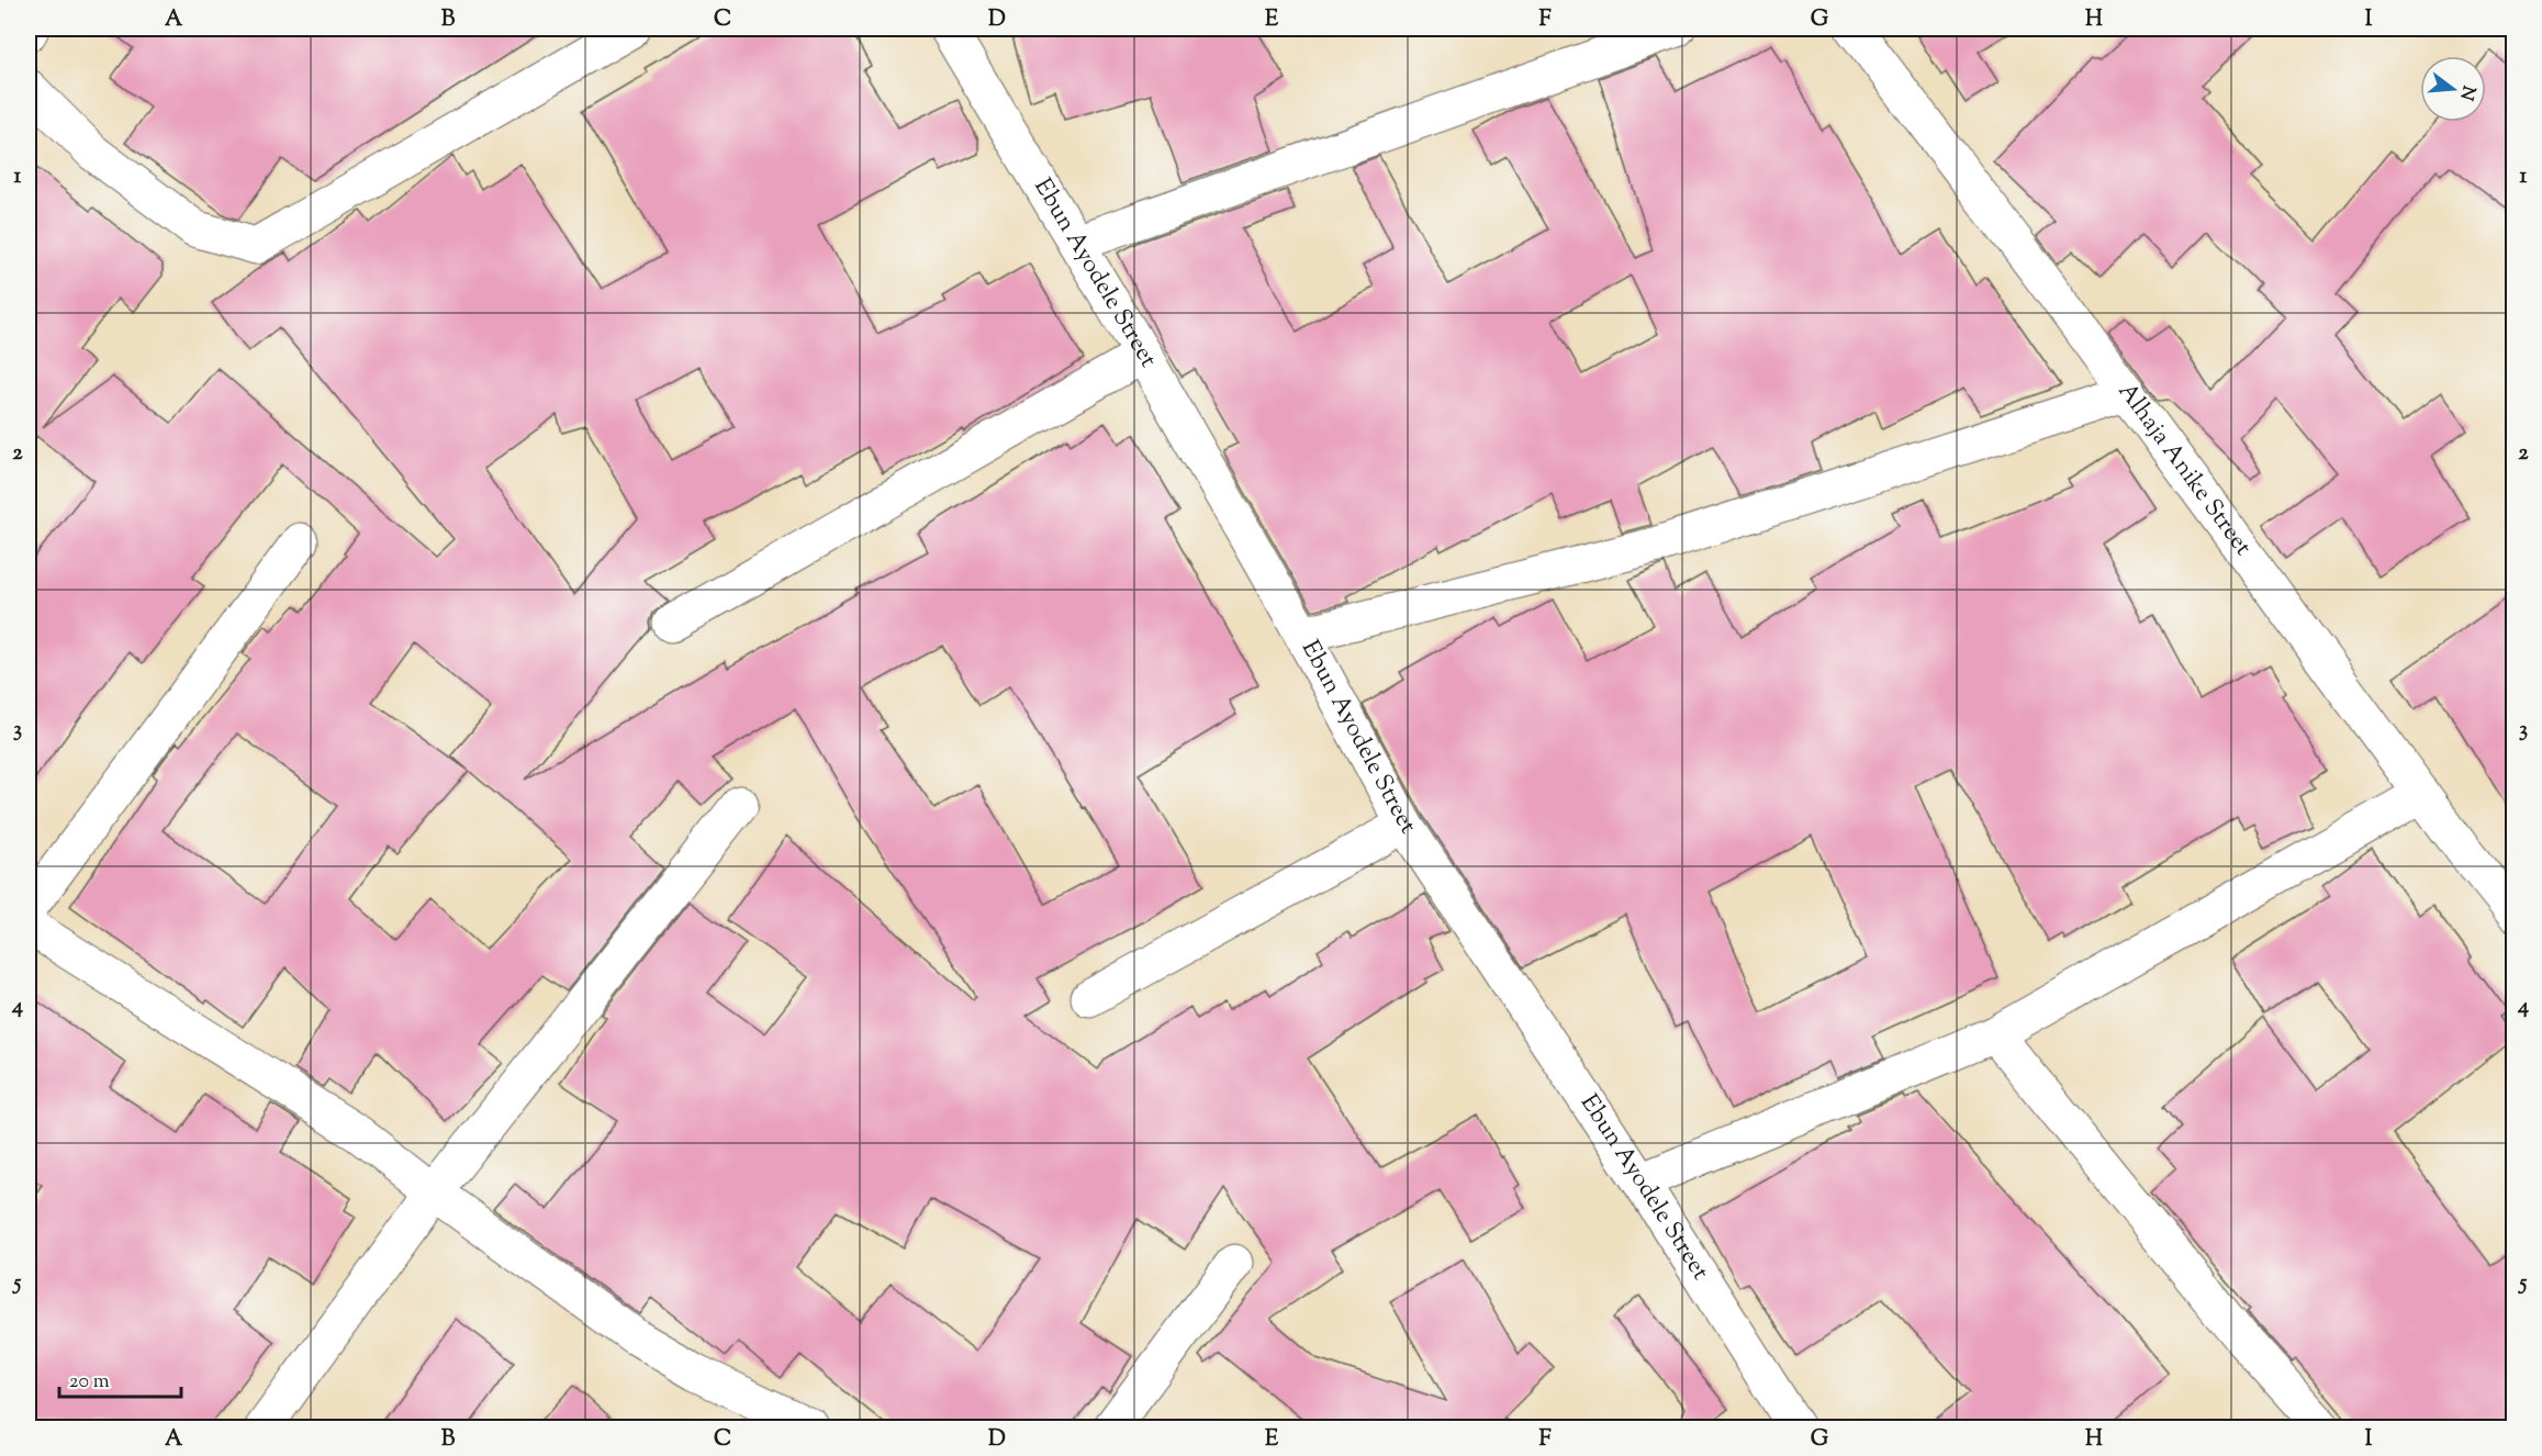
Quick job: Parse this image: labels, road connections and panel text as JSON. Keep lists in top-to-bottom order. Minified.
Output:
{"streets":{"street":["Ebun Ayodele Street","Alhaja Anike Street"]},"scale_bar":"20 m","north":"right","grid":{"columns":["A","B","C","D","E","F","G","H","I"],"rows":["1","2","3","4","5"]}}
